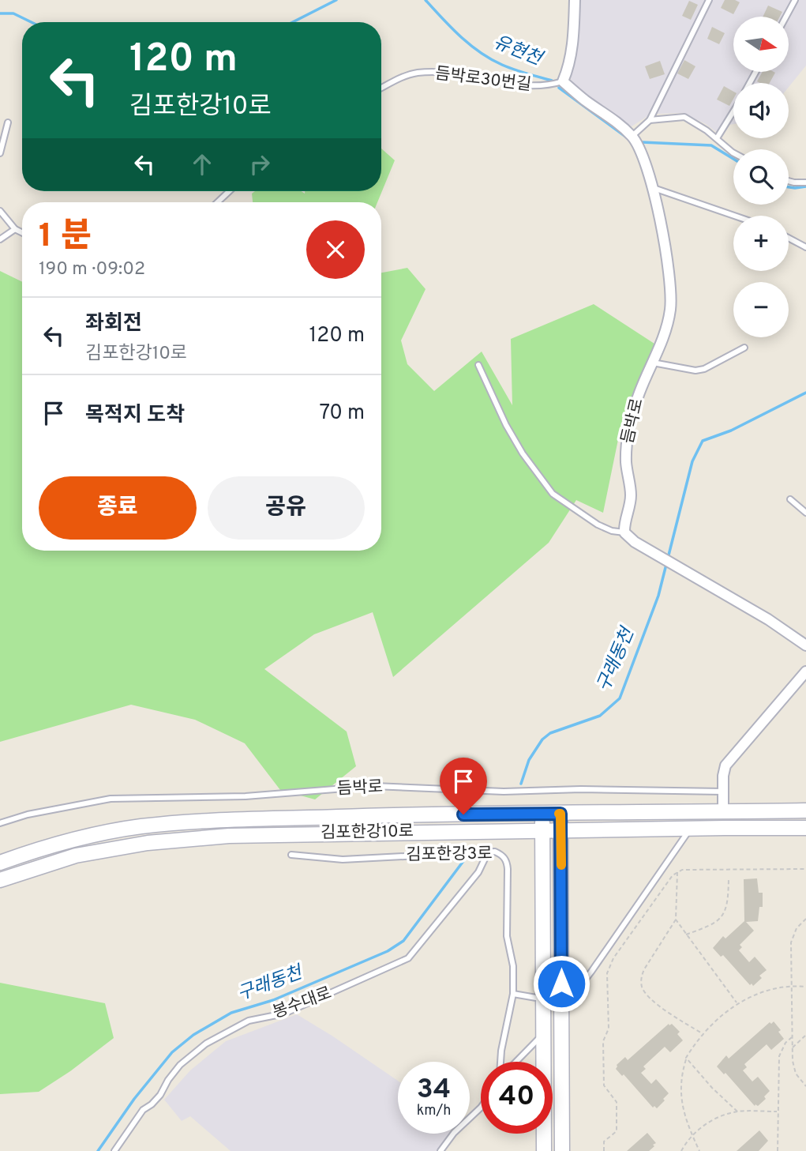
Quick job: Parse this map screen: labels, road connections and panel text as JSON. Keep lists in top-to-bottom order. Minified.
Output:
{"streets":{"street":["듬박로","김포한강10로"],"lane":["듬박로30번길","김포한강3로","봉수대로"]},"crossings":[["듬박로30번길","듬박로"],["김포한강3로","봉수대로"]],"water":["유현천","구래동천"],"north":"right","page":{"map_buttons":["+","−"],"turn":["120 m","김포한강10로"],"heading":["1 분","190 m · 09:02"],"list":[{"name":"좌회전","note":"김포한강10로","value":"120 m"},{"name":"목적지 도착","value":"70 m"}],"buttons":["종료","공유"],"speed":"34 km/h","limit":"40"}}
